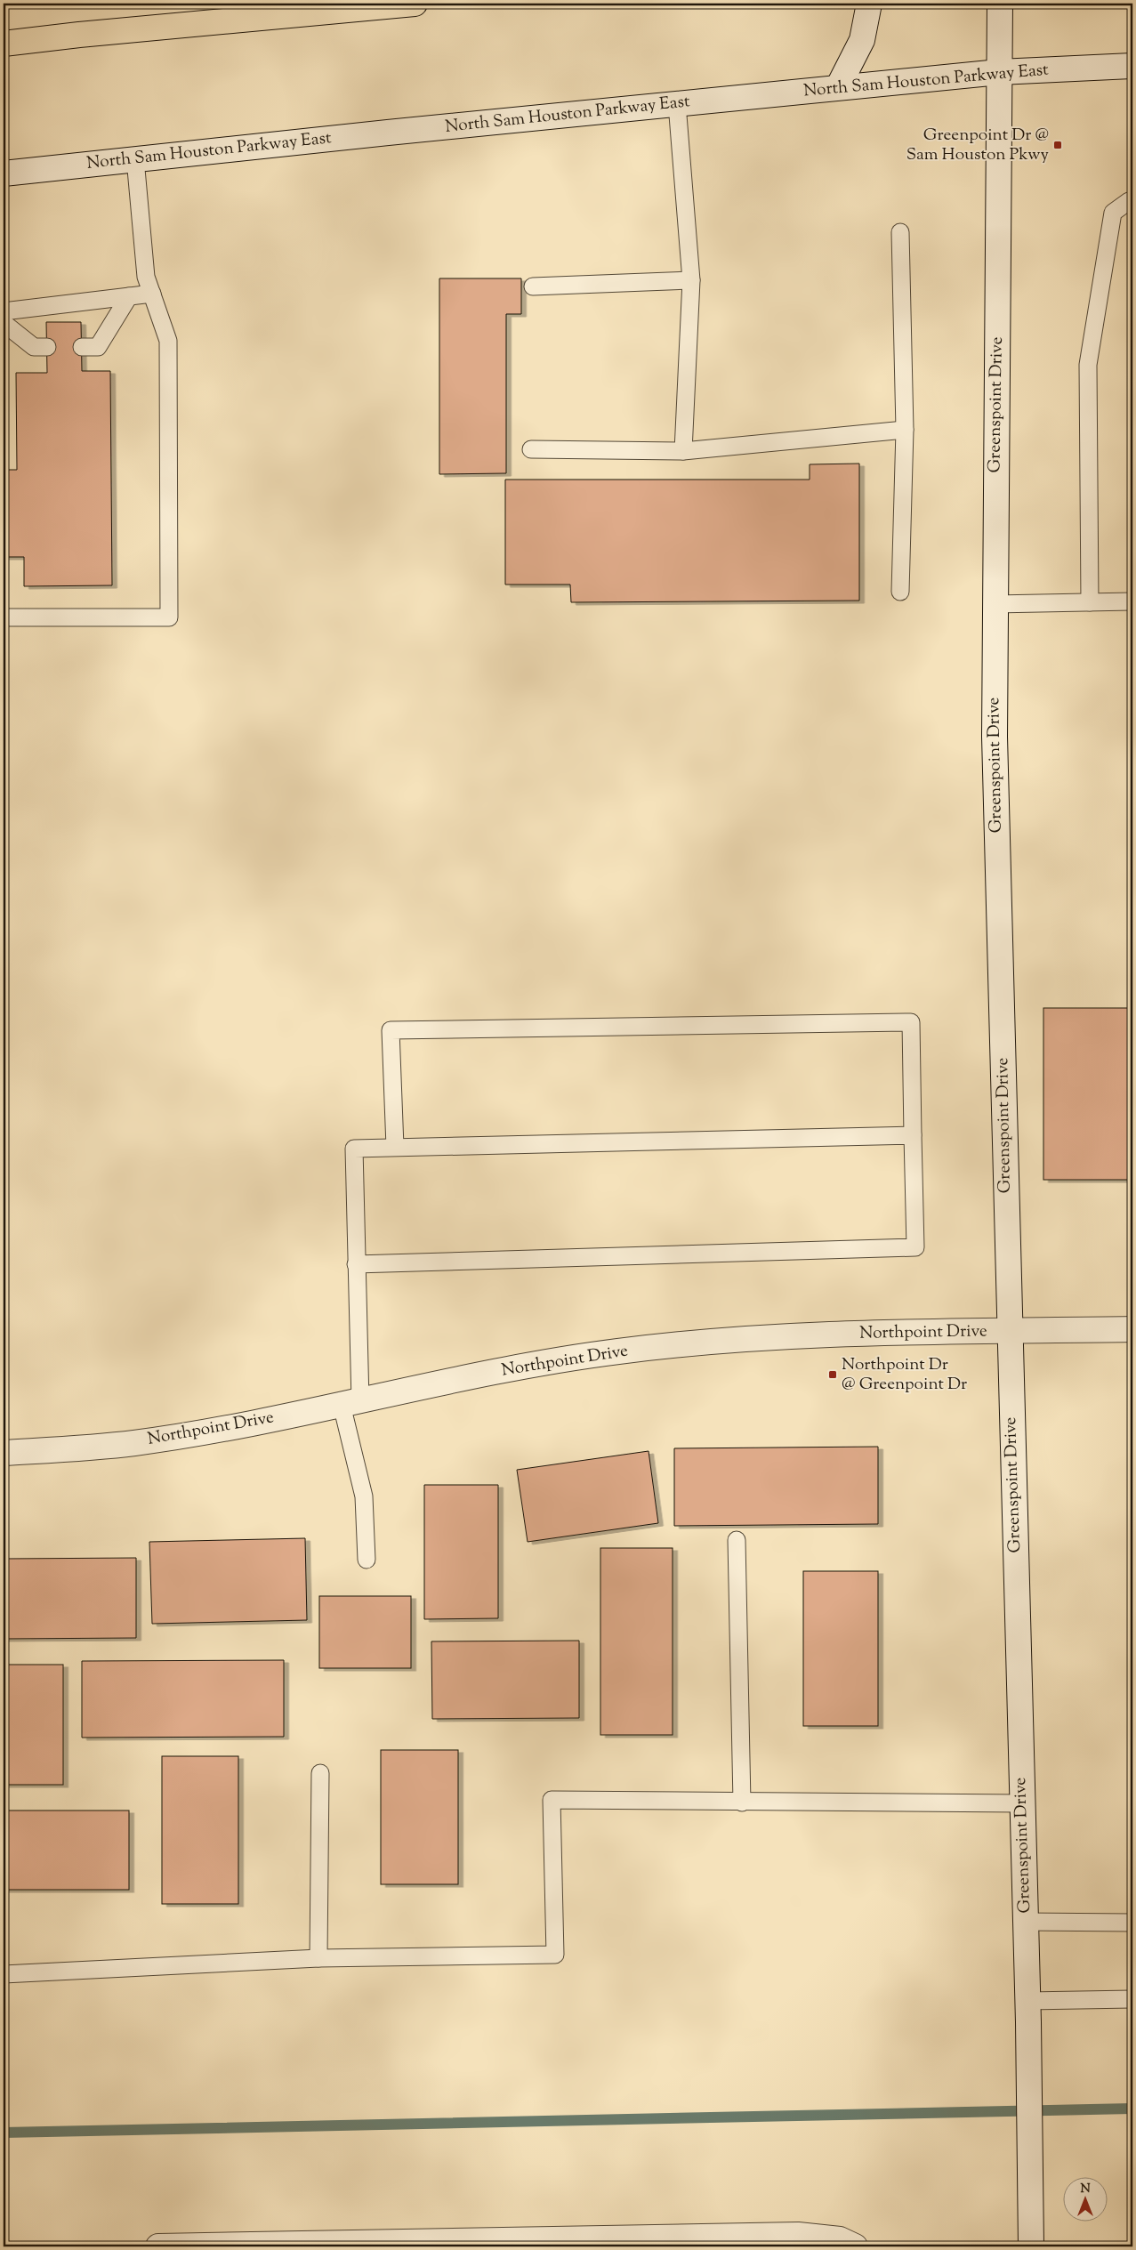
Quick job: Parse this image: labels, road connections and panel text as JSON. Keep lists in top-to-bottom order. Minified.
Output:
{"streets":{"street":["North Sam Houston Parkway East","Greenspoint Drive","Northpoint Drive"]},"crossings":[["North Sam Houston Parkway East","Greenspoint Drive"],["Greenspoint Drive","Northpoint Drive"]],"places":{"transit":["Greenpoint Dr @ Sam Houston Pkwy","Northpoint Dr @ Greenpoint Dr"]},"north":"top"}
